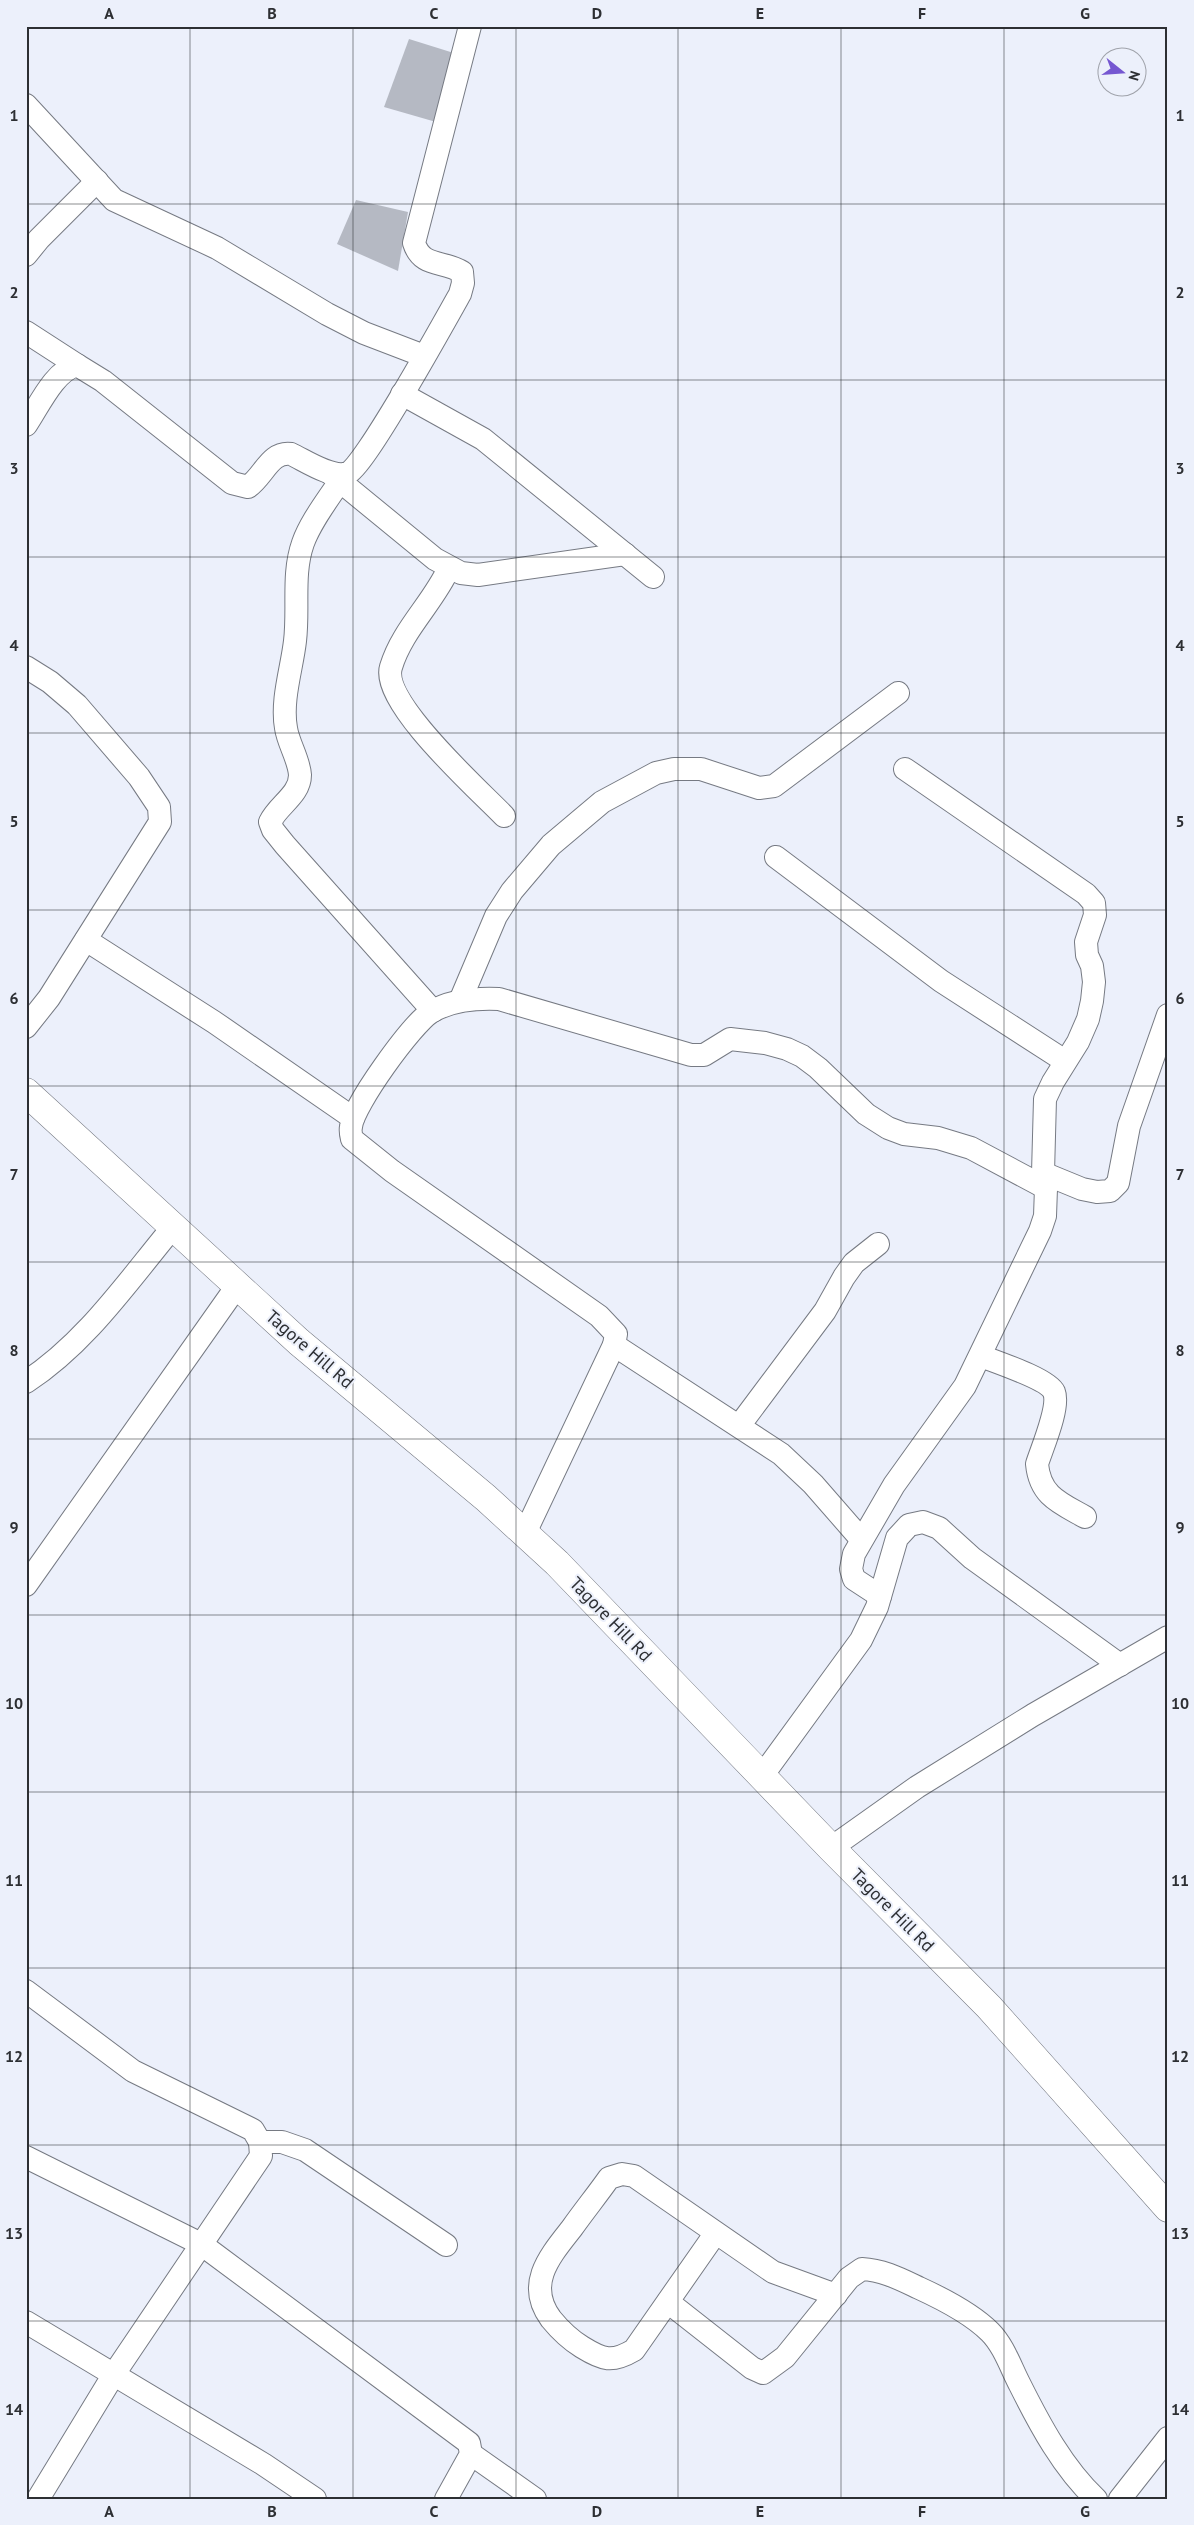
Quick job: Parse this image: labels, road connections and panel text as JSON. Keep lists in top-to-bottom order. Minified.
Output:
{"streets":{"main road":["Tagore Hill Rd"]},"north":"right","grid":{"columns":["A","B","C","D","E","F","G"],"rows":["1","2","3","4","5","6","7","8","9","10","11","12","13","14"]}}
